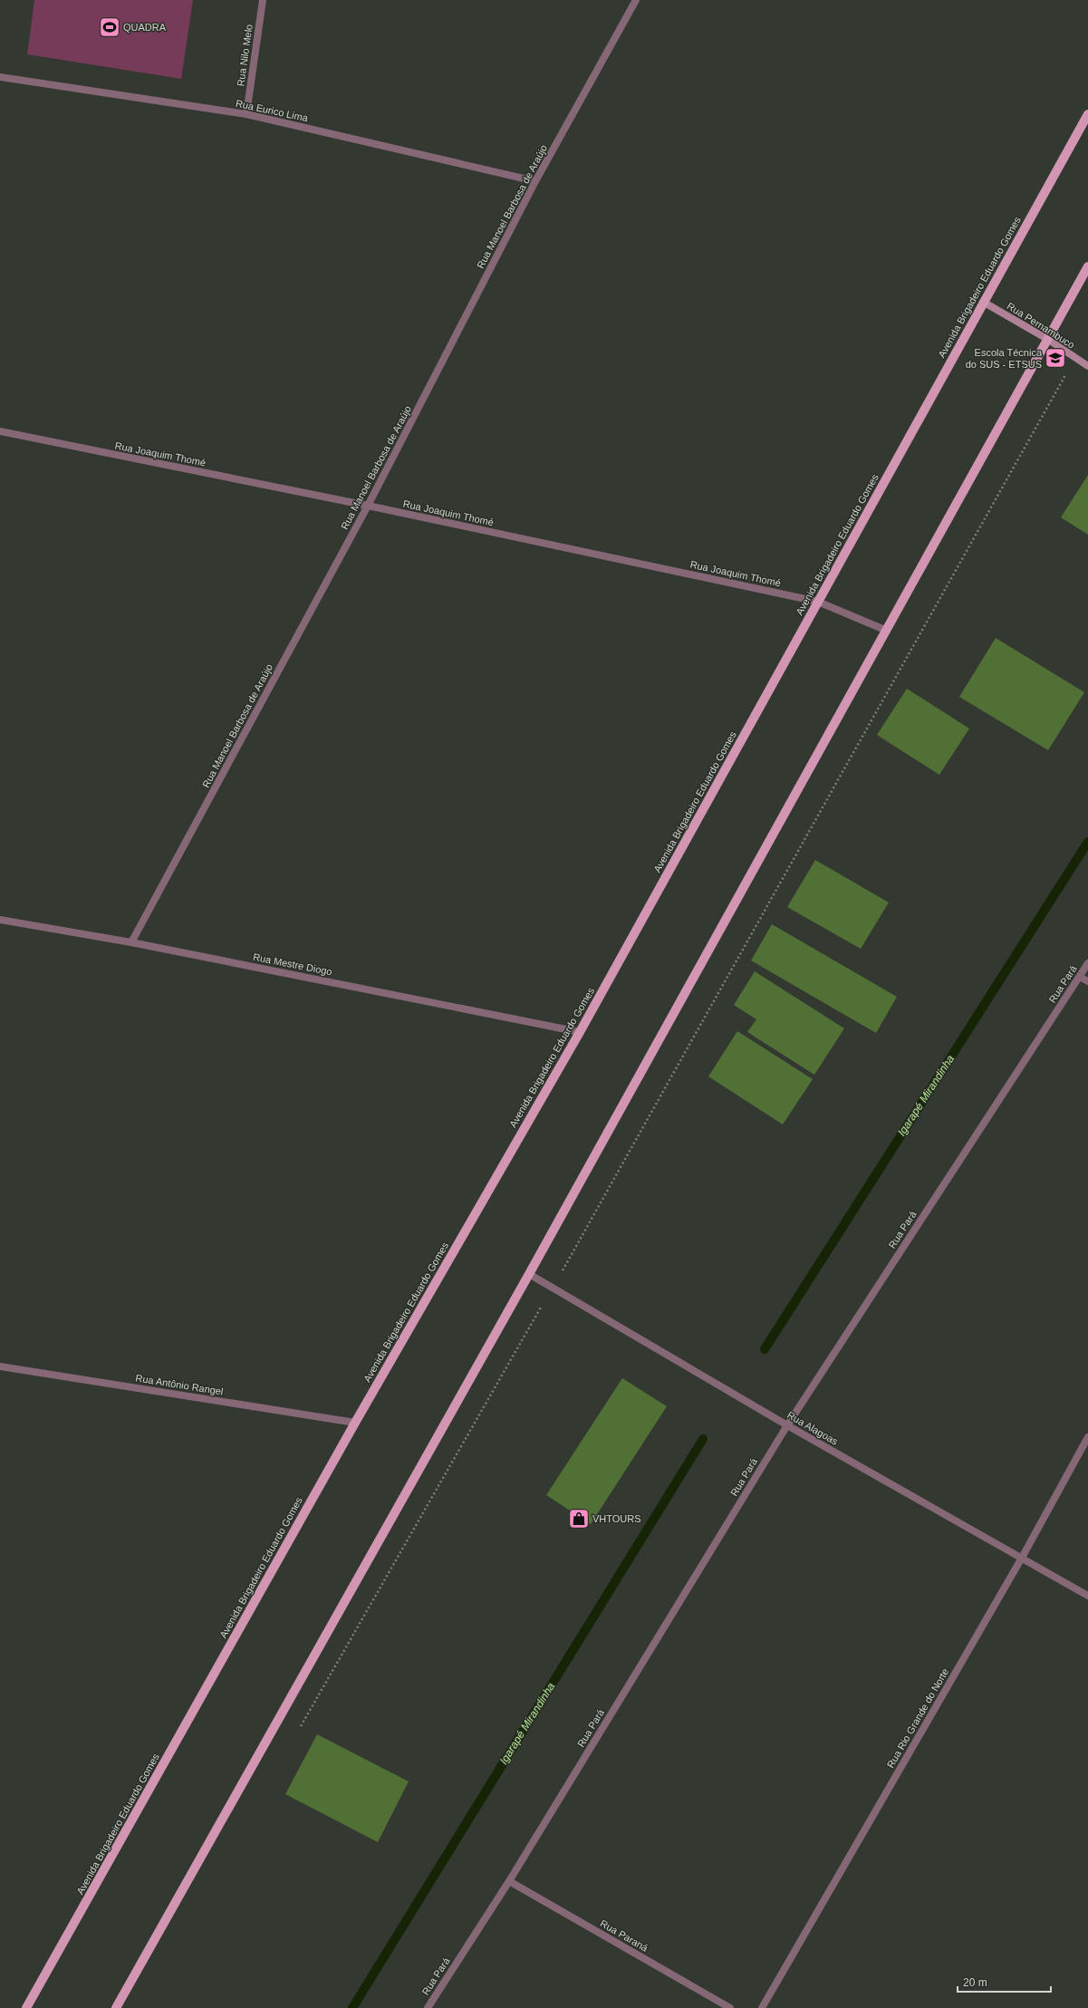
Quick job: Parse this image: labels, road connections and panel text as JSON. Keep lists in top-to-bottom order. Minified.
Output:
{"streets":{"main road":["Avenida Brigadeiro Eduardo Gomes"],"street":["Rua Nilo Melo","Rua Eurico Lima","Rua Manoel Barbosa de Araújo","Rua Pernambuco","Rua Joaquim Thomé","Rua Mestre Diogo","Rua Pará","Rua Antônio Rangel","Rua Alagoas","Rua Rio Grande do Norte","Rua Paraná"]},"crossings":[["Rua Nilo Melo","Rua Eurico Lima"],["Rua Eurico Lima","Rua Manoel Barbosa de Araújo"],["Rua Manoel Barbosa de Araújo","Rua Joaquim Thomé"],["Rua Manoel Barbosa de Araújo","Rua Mestre Diogo"],["Avenida Brigadeiro Eduardo Gomes","Rua Pernambuco"],["Avenida Brigadeiro Eduardo Gomes","Rua Joaquim Thomé"],["Avenida Brigadeiro Eduardo Gomes","Rua Mestre Diogo"],["Avenida Brigadeiro Eduardo Gomes","Rua Antônio Rangel"],["Rua Pará","Rua Alagoas"],["Rua Pará","Rua Paraná"],["Rua Alagoas","Rua Rio Grande do Norte"]],"water":["Igarapé Mirandinha"],"places":{"sports":["QUADRA"],"school or university":["Escola Técnica do SUS - ETSUS"],"shop":["VHTOURS"]},"scale_bar":"20 m"}
